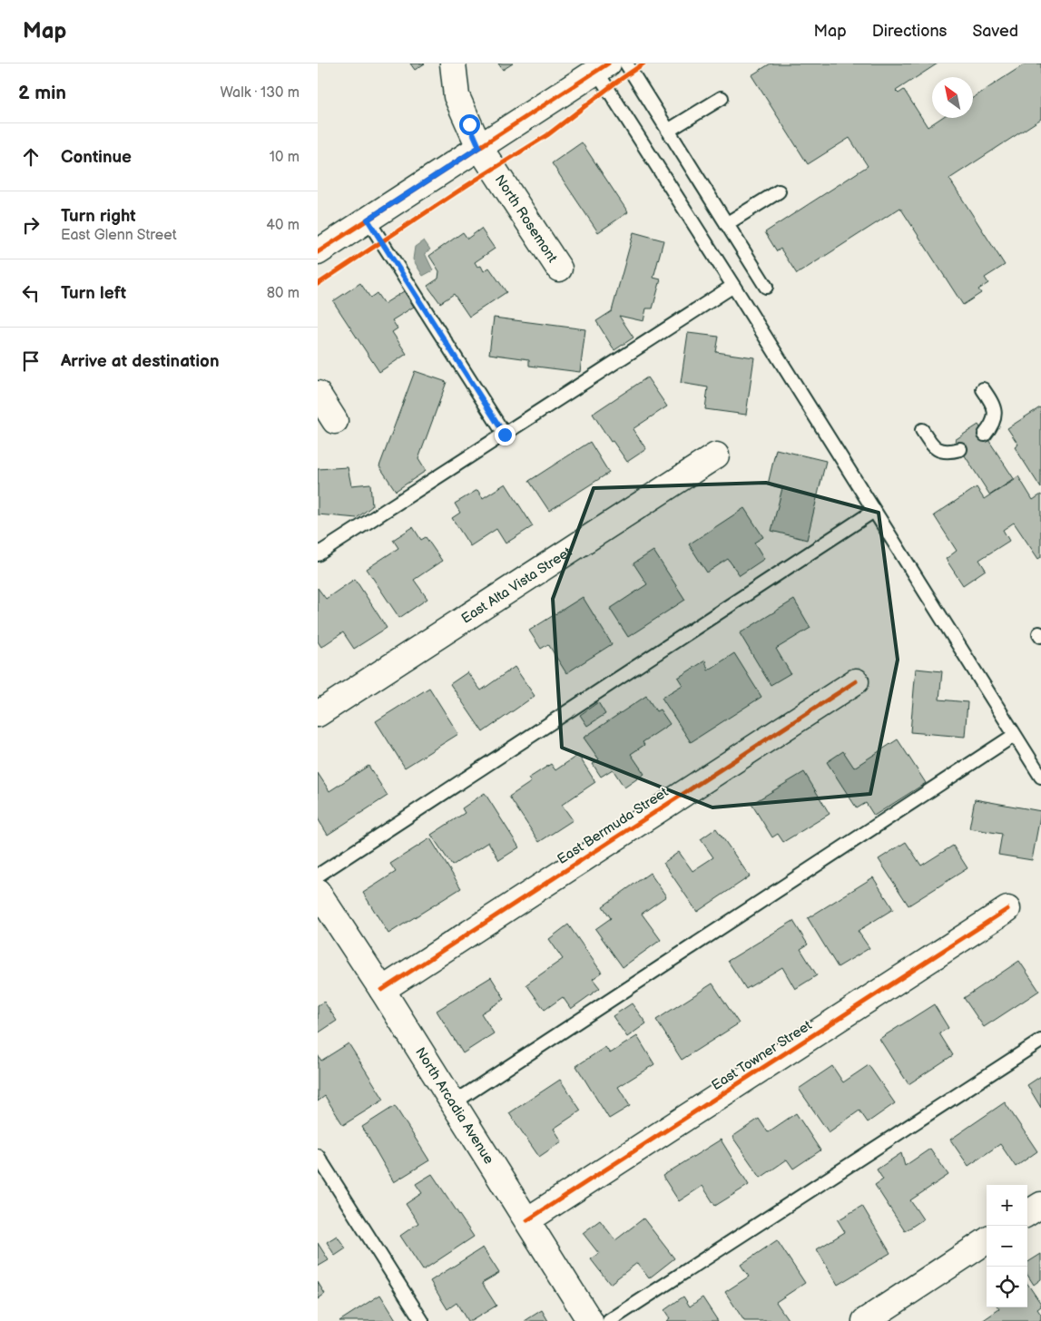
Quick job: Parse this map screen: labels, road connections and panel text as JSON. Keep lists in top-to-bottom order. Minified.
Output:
{"streets":{"street":["North Rosemont","East Alta Vista Street","East Bermuda Street","East Towner Street","North Arcadia Avenue"]},"crossings":[["East Bermuda Street","North Arcadia Avenue"],["East Towner Street","North Arcadia Avenue"]],"north":"top left","page":{"header":"Map","nav":["Map","Directions","Saved"],"heading":["2 min","Walk · 130 m"],"list":[["Continue","10 m"],["Turn right","East Glenn Street","40 m"],["Turn left","80 m"],"Arrive at destination"],"map_buttons":["+","−"]}}
